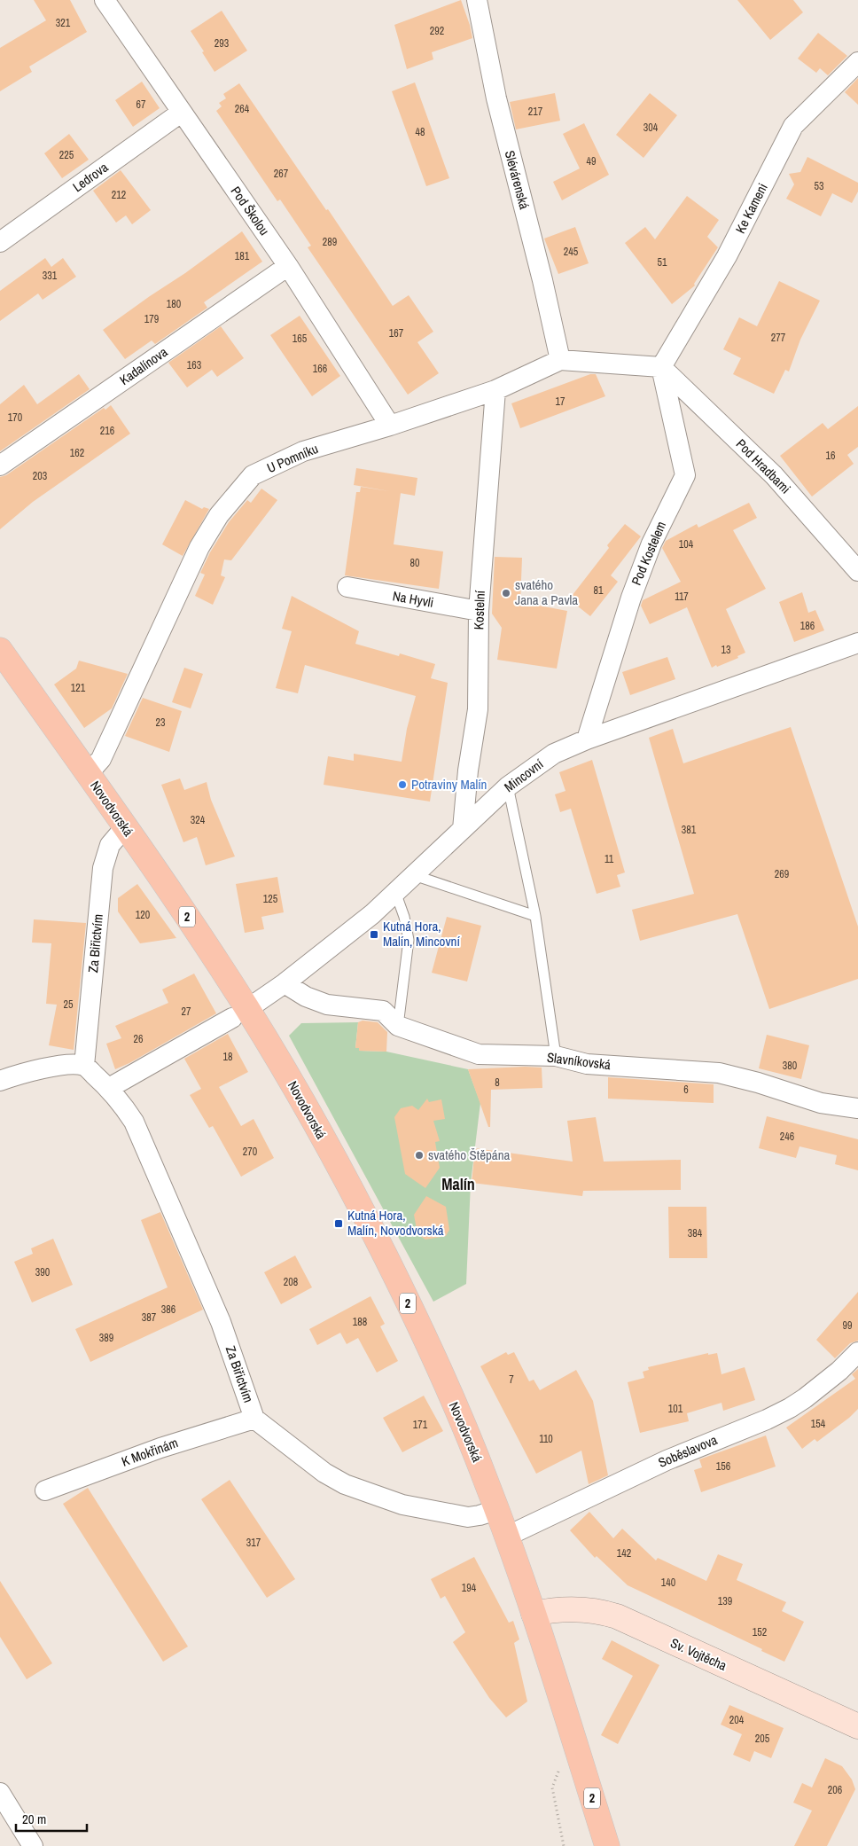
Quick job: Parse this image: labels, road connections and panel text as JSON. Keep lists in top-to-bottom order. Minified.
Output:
{"streets":{"main road":["Novodvorská","2"],"street":["Ledrova","Slévárenská","Ke Kameni","Pod Školou","Kadalínova","U Pomníku","Pod Hradbami","Pod Kostelem","Na Hyvli","Kostelní","Mincovní","Za Biřictvím","Slavníkovská","Soběslavova","K Mokřinám","Sv. Vojtěcha"]},"crossings":[["Ledrova","Pod Školou"],["Slévárenská","U Pomníku"],["Ke Kameni","U Pomníku"],["Ke Kameni","Pod Hradbami"],["Ke Kameni","Pod Kostelem"],["Pod Školou","Kadalínova"],["Pod Školou","U Pomníku"],["U Pomníku","Pod Hradbami"],["U Pomníku","Pod Kostelem"],["U Pomníku","Kostelní"],["U Pomníku","Novodvorská"],["Pod Hradbami","Pod Kostelem"],["Pod Kostelem","Mincovní"],["Na Hyvli","Kostelní"],["Kostelní","Mincovní"],["Mincovní","Novodvorská"],["Mincovní","Slavníkovská"],["Novodvorská","2"],["Novodvorská","Za Biřictvím"],["Novodvorská","Soběslavova"],["Novodvorská","Sv. Vojtěcha"],["2","Sv. Vojtěcha"],["Za Biřictvím","K Mokřinám"]],"districts":["Malín"],"places":{"other":["svatého Jana a Pavla","Potraviny Malín","svatého Štěpána"],"transit":["Kutná Hora, Malín, Mincovní","Kutná Hora, Malín, Novodvorská"]},"house_numbers":["321","292","293","67","264","217","304","48","225","49","267","53","212","289","245","181","51","331","180","179","167","277","165","163","166","17","170","216","162","16","203","104","80","81","117","186","13","121","23","324","381","11","269","125","120","25","27","26","18","380","8","6","246","270","384","390","208","386","387","188","99","389","7","101","154","171","110","156","317","142","140","194","139","152","204","205","206"],"scale_bar":"20 m"}
